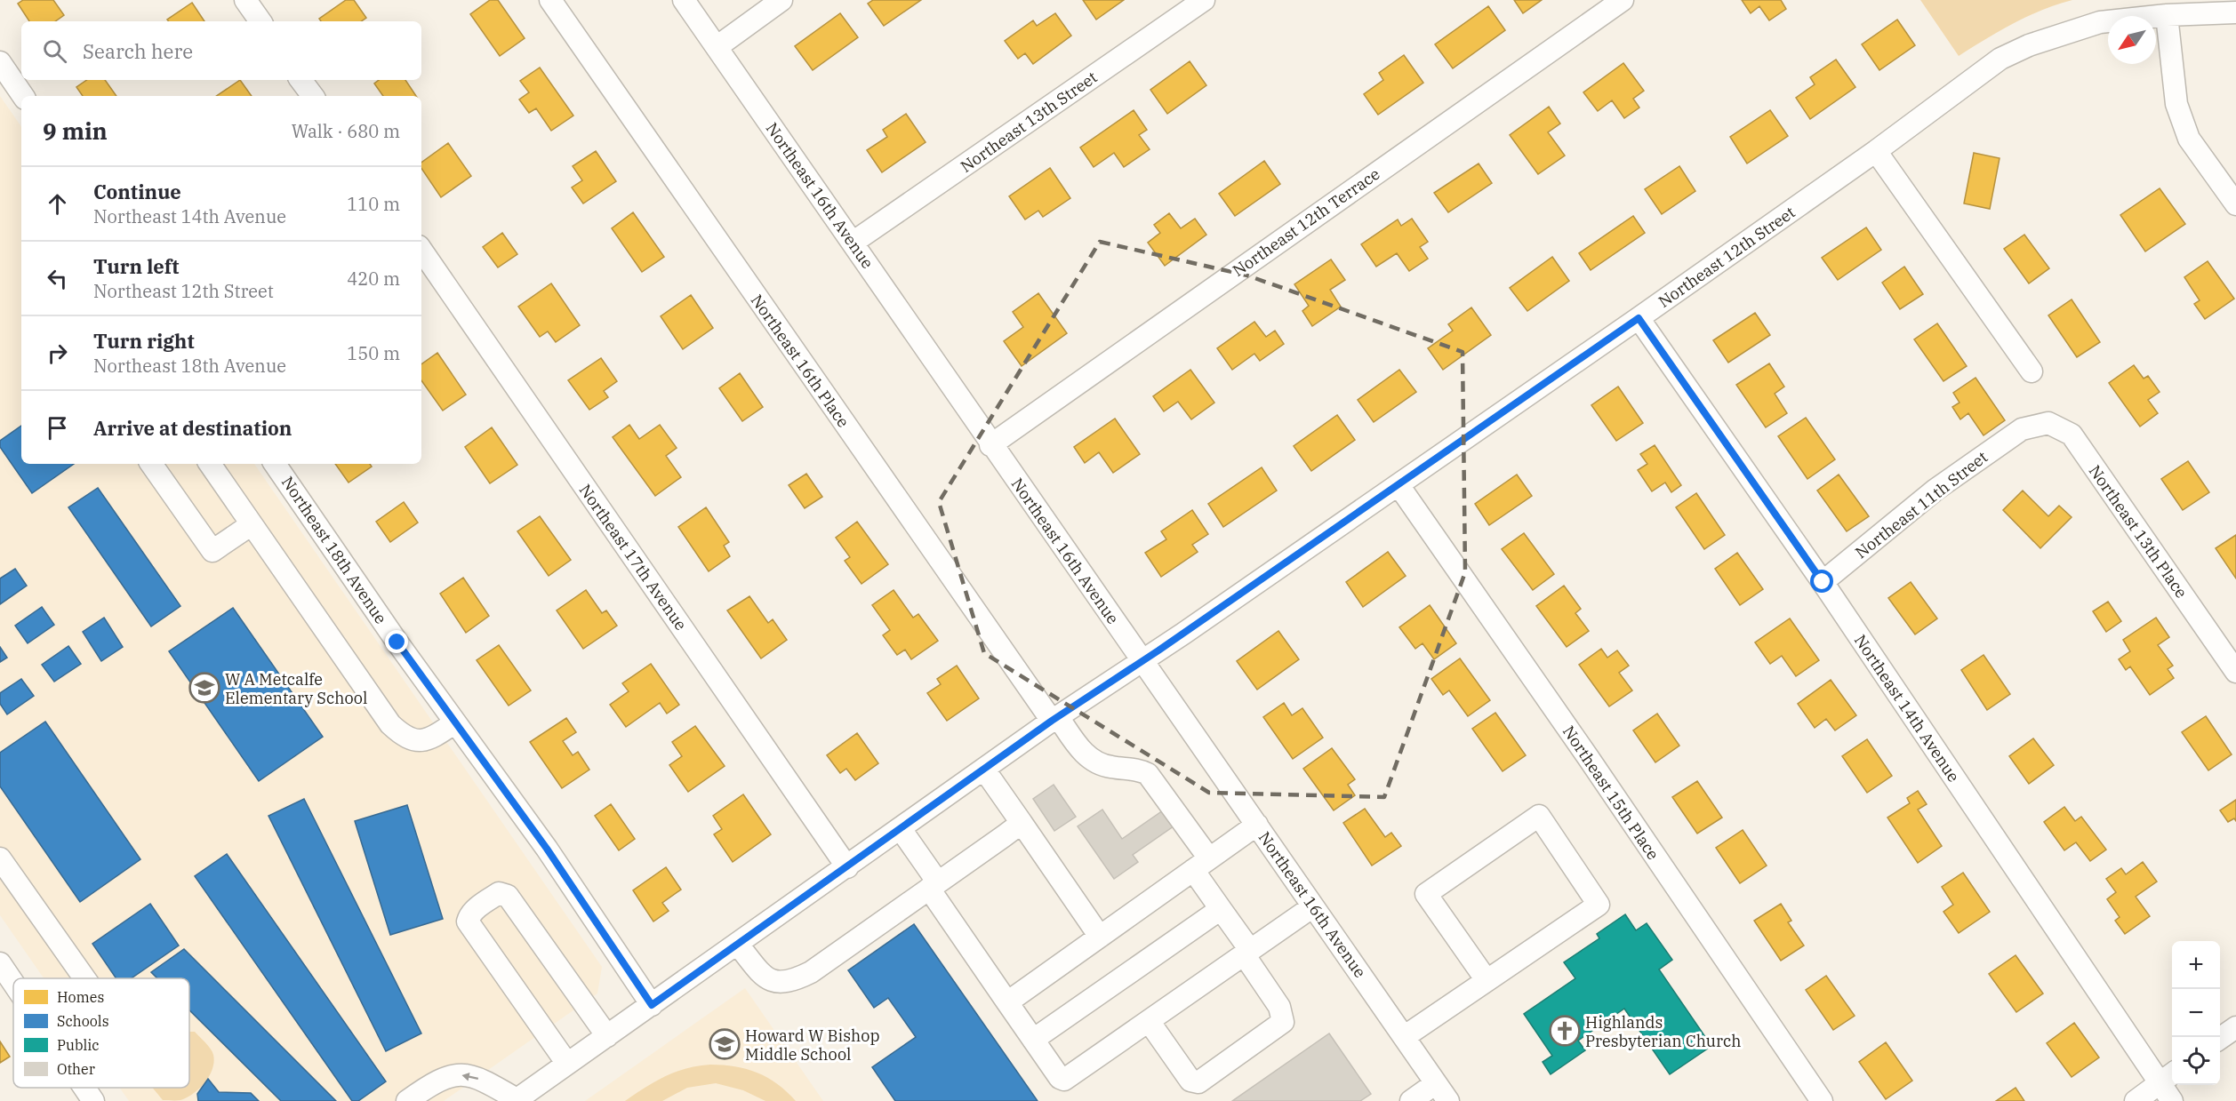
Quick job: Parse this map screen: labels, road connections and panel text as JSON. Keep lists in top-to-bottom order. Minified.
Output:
{"streets":{"street":["Northeast 13th Street","Northeast 16th Avenue","Northeast 12th Terrace","Northeast 12th Street","Northeast 16th Place","Northeast 11th Street","Northeast 13th Place","Northeast 18th Avenue","Northeast 17th Avenue","Northeast 14th Avenue","Northeast 15th Place"]},"crossings":[["Northeast 13th Street","Northeast 16th Avenue"],["Northeast 16th Avenue","Northeast 12th Terrace"],["Northeast 16th Avenue","Northeast 12th Street"],["Northeast 12th Street","Northeast 16th Place"],["Northeast 12th Street","Northeast 18th Avenue"],["Northeast 12th Street","Northeast 17th Avenue"],["Northeast 12th Street","Northeast 14th Avenue"],["Northeast 12th Street","Northeast 15th Place"],["Northeast 11th Street","Northeast 13th Place"],["Northeast 11th Street","Northeast 14th Avenue"]],"places":{"school or university":["W A Metcalfe Elementary School","Howard W Bishop Middle School"],"church":["Highlands Presbyterian Church"]},"legend":["Homes","Schools","Public","Other"],"north":"bottom left","page":{"search":"Search here","heading":["9 min","Walk · 680 m"],"list":[["Continue","Northeast 14th Avenue","110 m"],["Turn left","Northeast 12th Street","420 m"],["Turn right","Northeast 18th Avenue","150 m"],"Arrive at destination"],"map_buttons":["+","−"]}}
